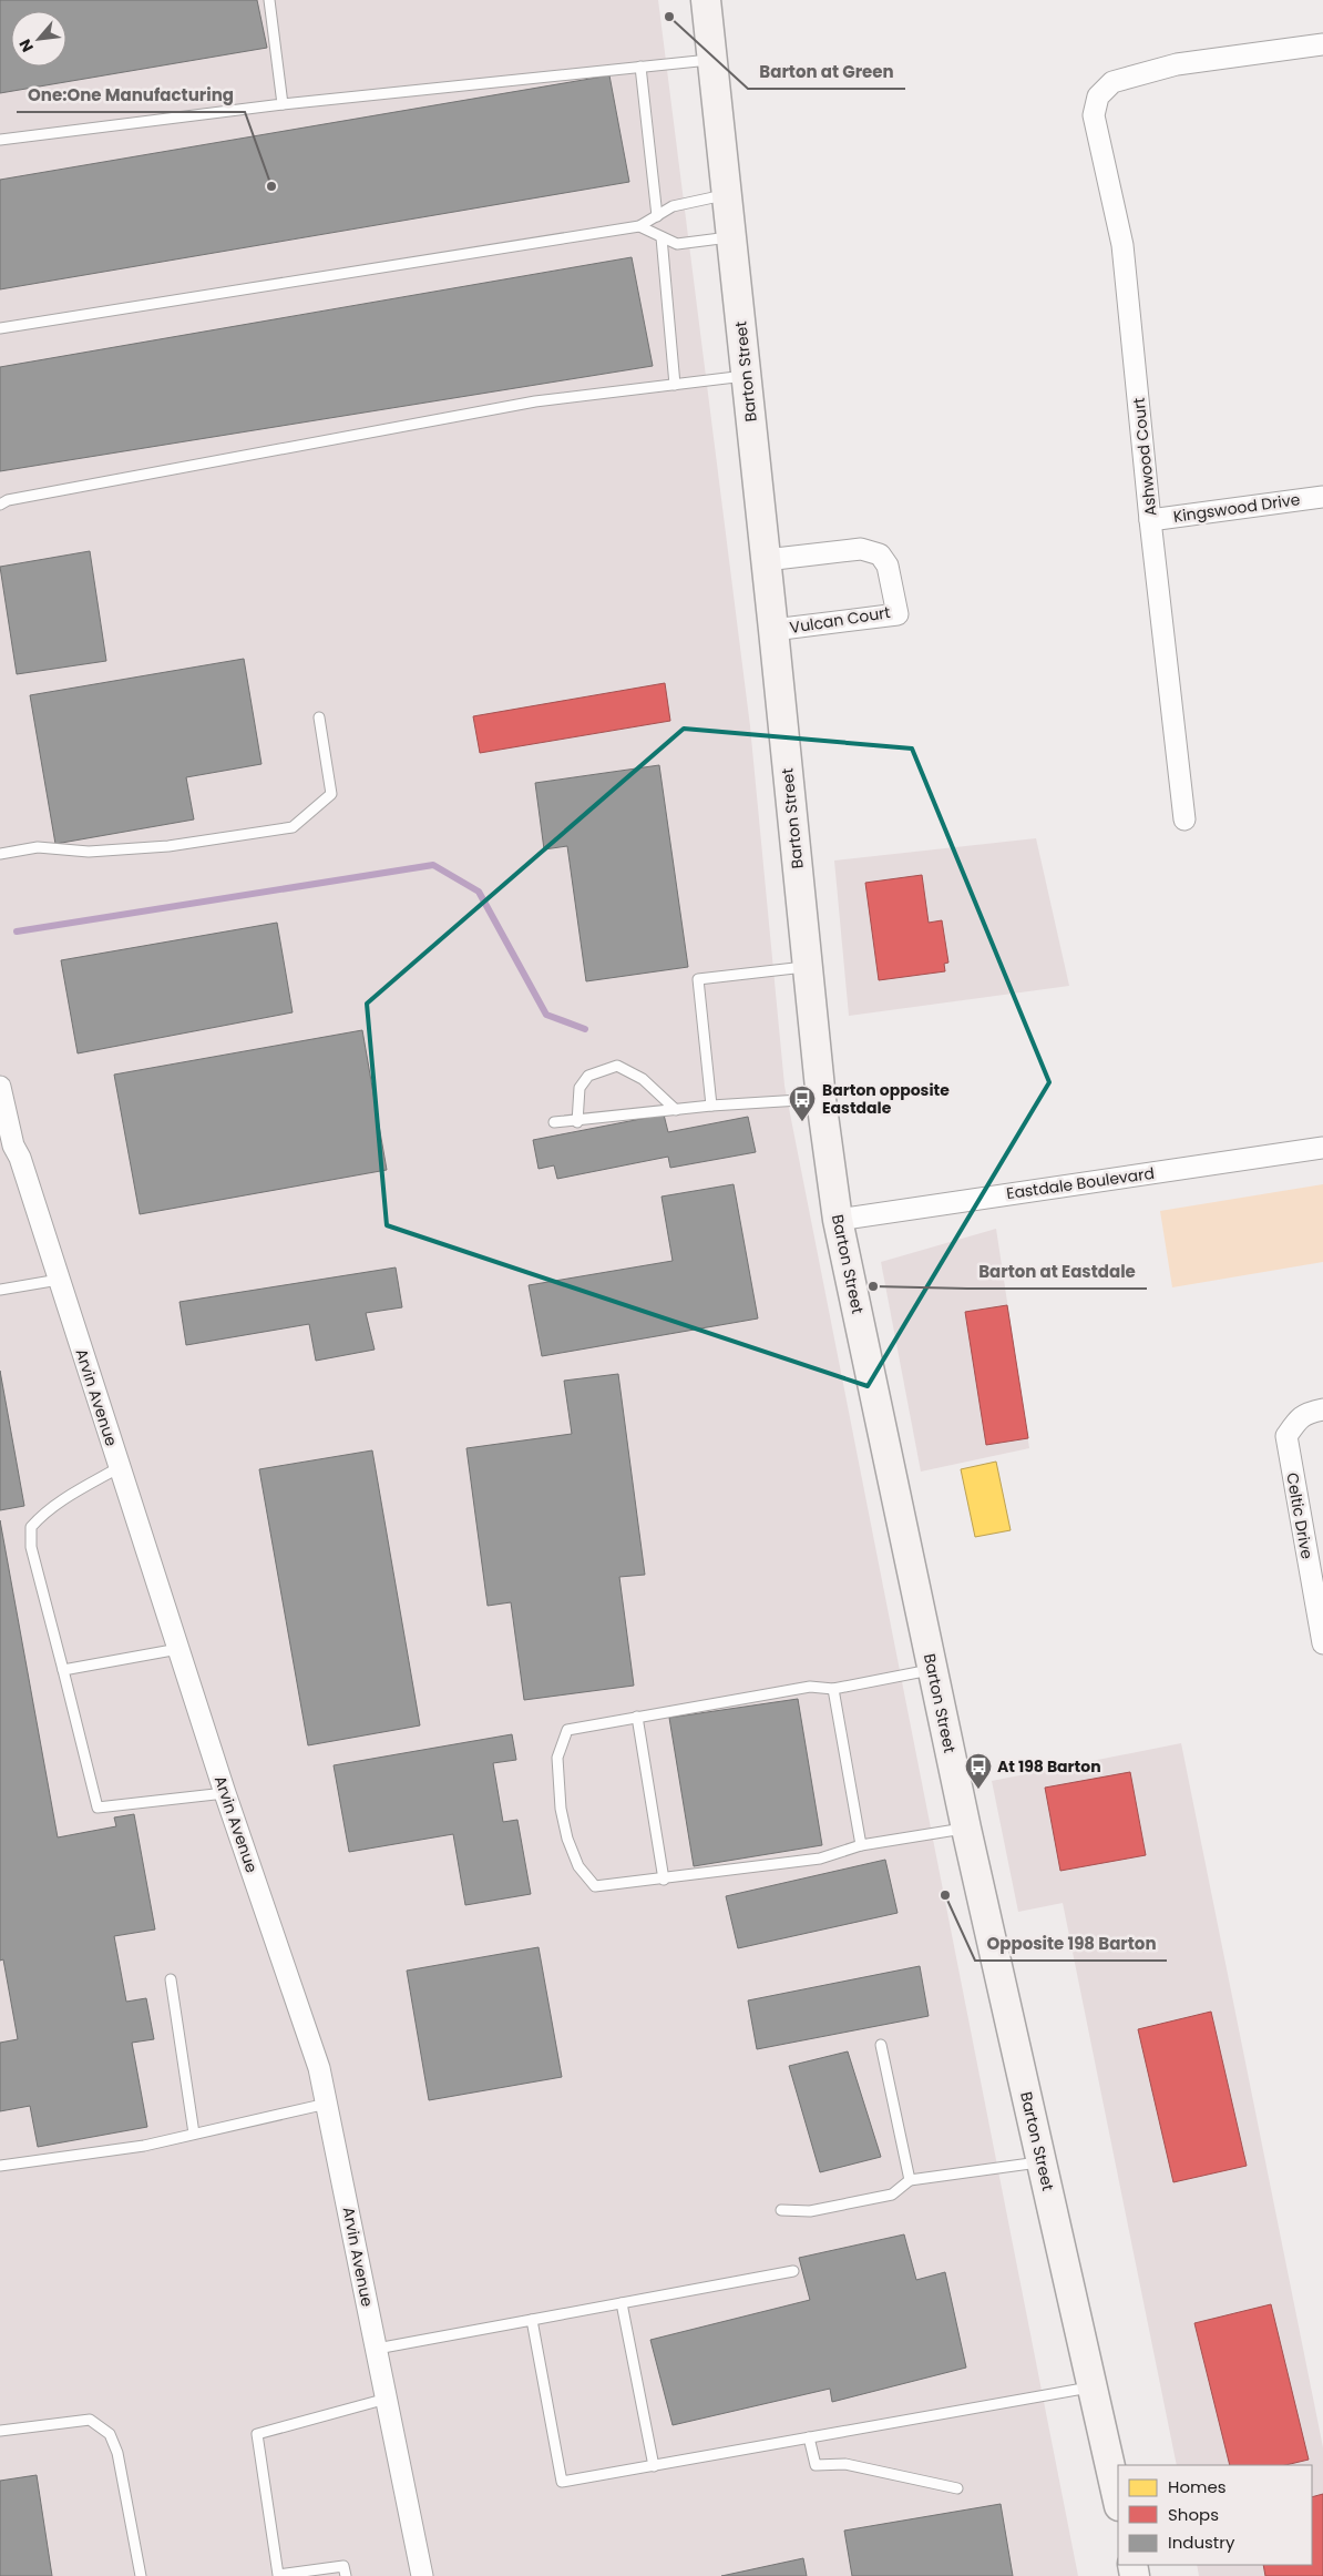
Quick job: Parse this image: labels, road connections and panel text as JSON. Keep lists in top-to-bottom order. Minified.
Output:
{"streets":{"main road":["Barton Street"],"street":["Ashwood Court","Kingswood Drive","Vulcan Court","Eastdale Boulevard","Arvin Avenue","Celtic Drive"]},"crossings":[["Barton Street","Vulcan Court"],["Barton Street","Eastdale Boulevard"],["Ashwood Court","Kingswood Drive"]],"places":{"other":["Barton at Green","One:One Manufacturing","Barton at Eastdale","Opposite 198 Barton"],"bus stop":["Barton opposite Eastdale","At 198 Barton"]},"legend":["Homes","Shops","Industry"],"north":"bottom left"}
